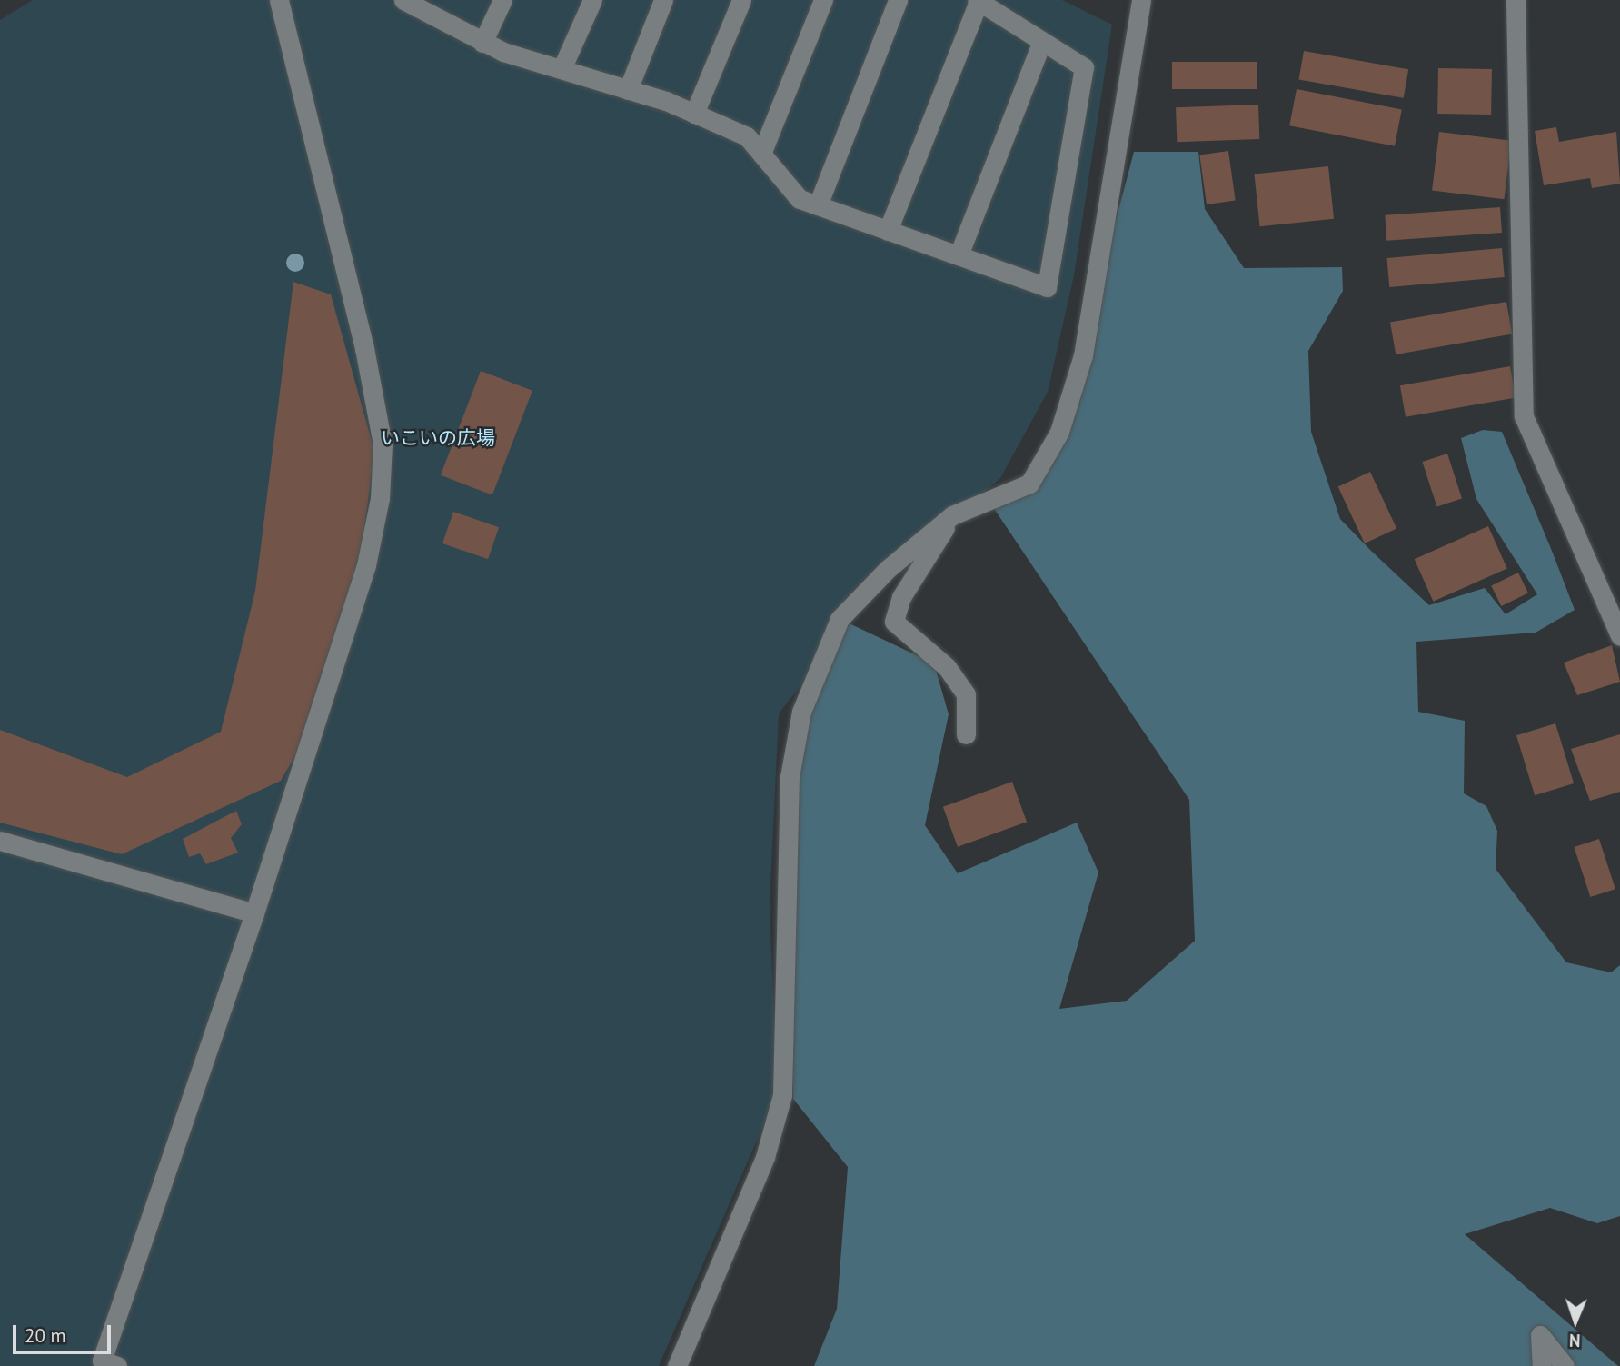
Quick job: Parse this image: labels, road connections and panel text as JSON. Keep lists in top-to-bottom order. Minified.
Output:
{"parks":["いこいの広場"],"scale_bar":"20 m","north":"bottom"}
